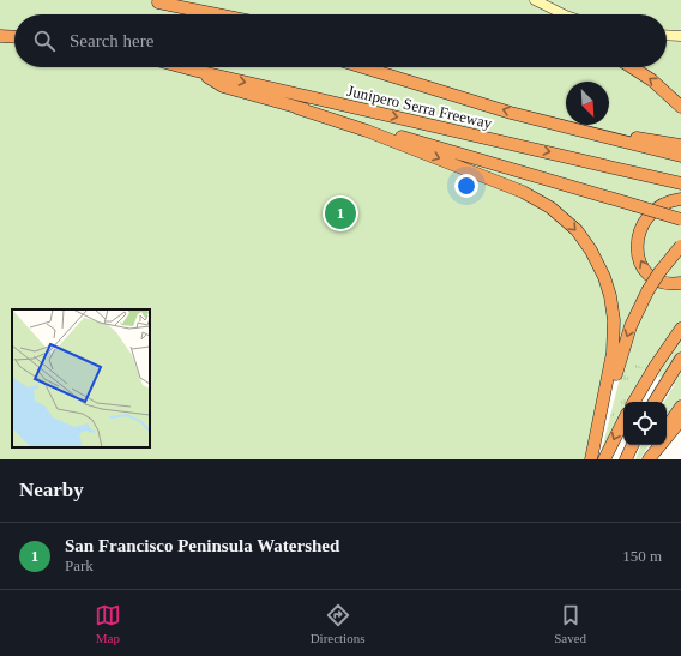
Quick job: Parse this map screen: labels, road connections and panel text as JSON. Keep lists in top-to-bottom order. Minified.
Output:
{"streets":{"highway":["Junipero Serra Freeway"]},"north":"bottom right","page":{"search":"Search here","pins":"1","heading":"Nearby","list":[{"mark":"1","name":"San Francisco Peninsula Watershed","note":"Park","value":"150 m"}],"nav":["Map","Directions","Saved"]}}
